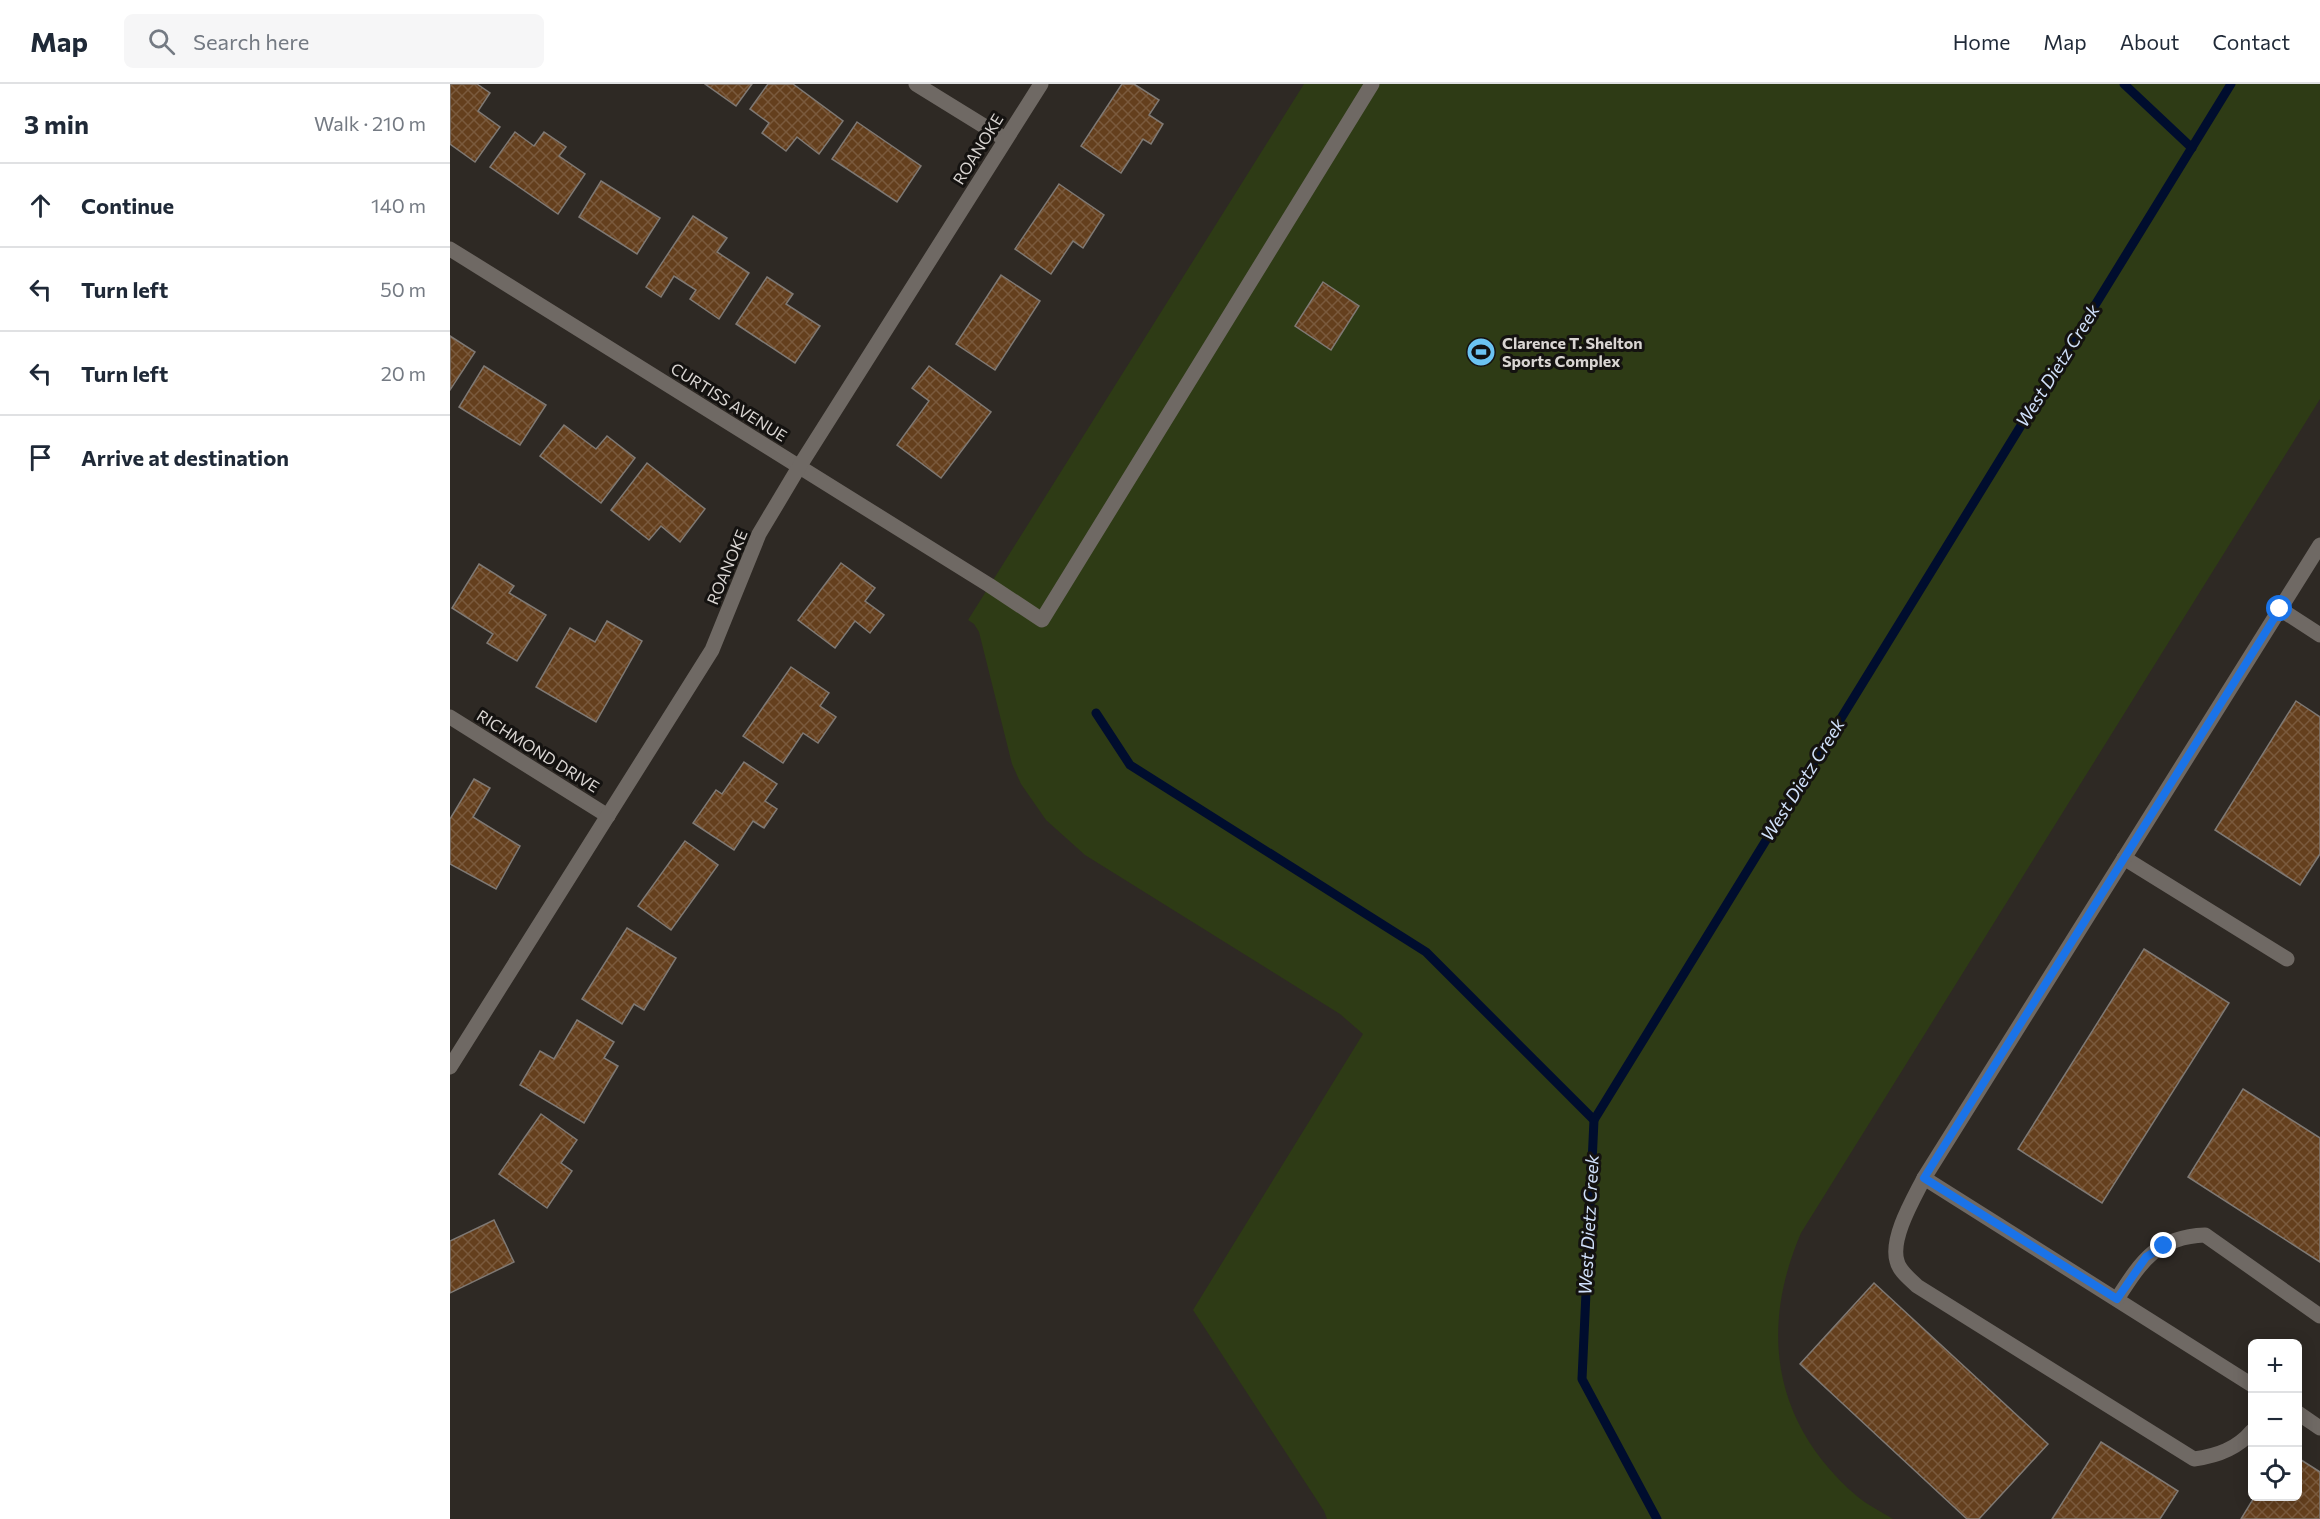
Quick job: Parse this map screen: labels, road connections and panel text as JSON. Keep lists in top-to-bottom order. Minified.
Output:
{"streets":{"street":["ROANOKE","CURTISS AVENUE","RICHMOND DRIVE"]},"crossings":[["ROANOKE","CURTISS AVENUE"],["ROANOKE","RICHMOND DRIVE"]],"water":["West Dietz Creek"],"places":{"sports":["Clarence T. Shelton Sports Complex"]},"page":{"header":"Map","search":"Search here","nav":["Home","Map","About","Contact"],"heading":["3 min","Walk · 210 m"],"list":[["Continue","140 m"],["Turn left","50 m"],["Turn left","20 m"],"Arrive at destination"],"map_buttons":["+","−"]}}
